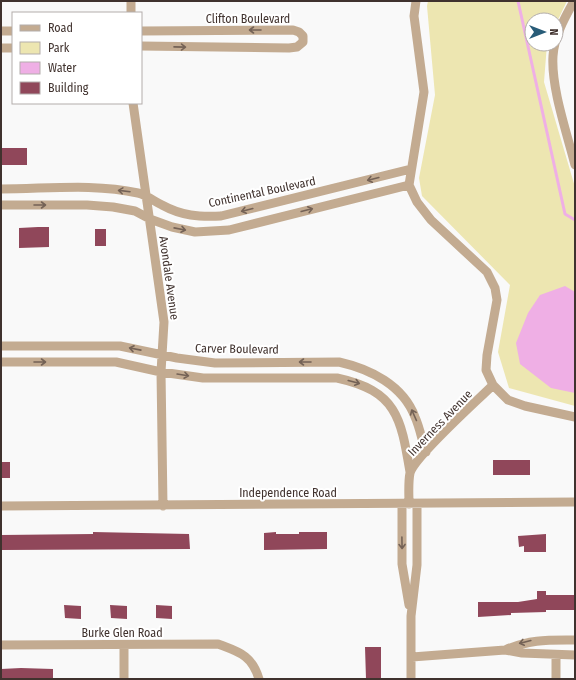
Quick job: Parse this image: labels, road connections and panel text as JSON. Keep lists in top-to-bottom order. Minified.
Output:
{"streets":{"street":["Clifton Boulevard","Continental Boulevard","Avondale Avenue","Carver Boulevard","Inverness Avenue","Independence Road","Burke Glen Road"]},"crossings":[["Continental Boulevard","Avondale Avenue"],["Avondale Avenue","Carver Boulevard"],["Avondale Avenue","Independence Road"],["Carver Boulevard","Inverness Avenue"],["Inverness Avenue","Independence Road"]],"legend":["Road","Park","Water","Building"],"north":"right"}
